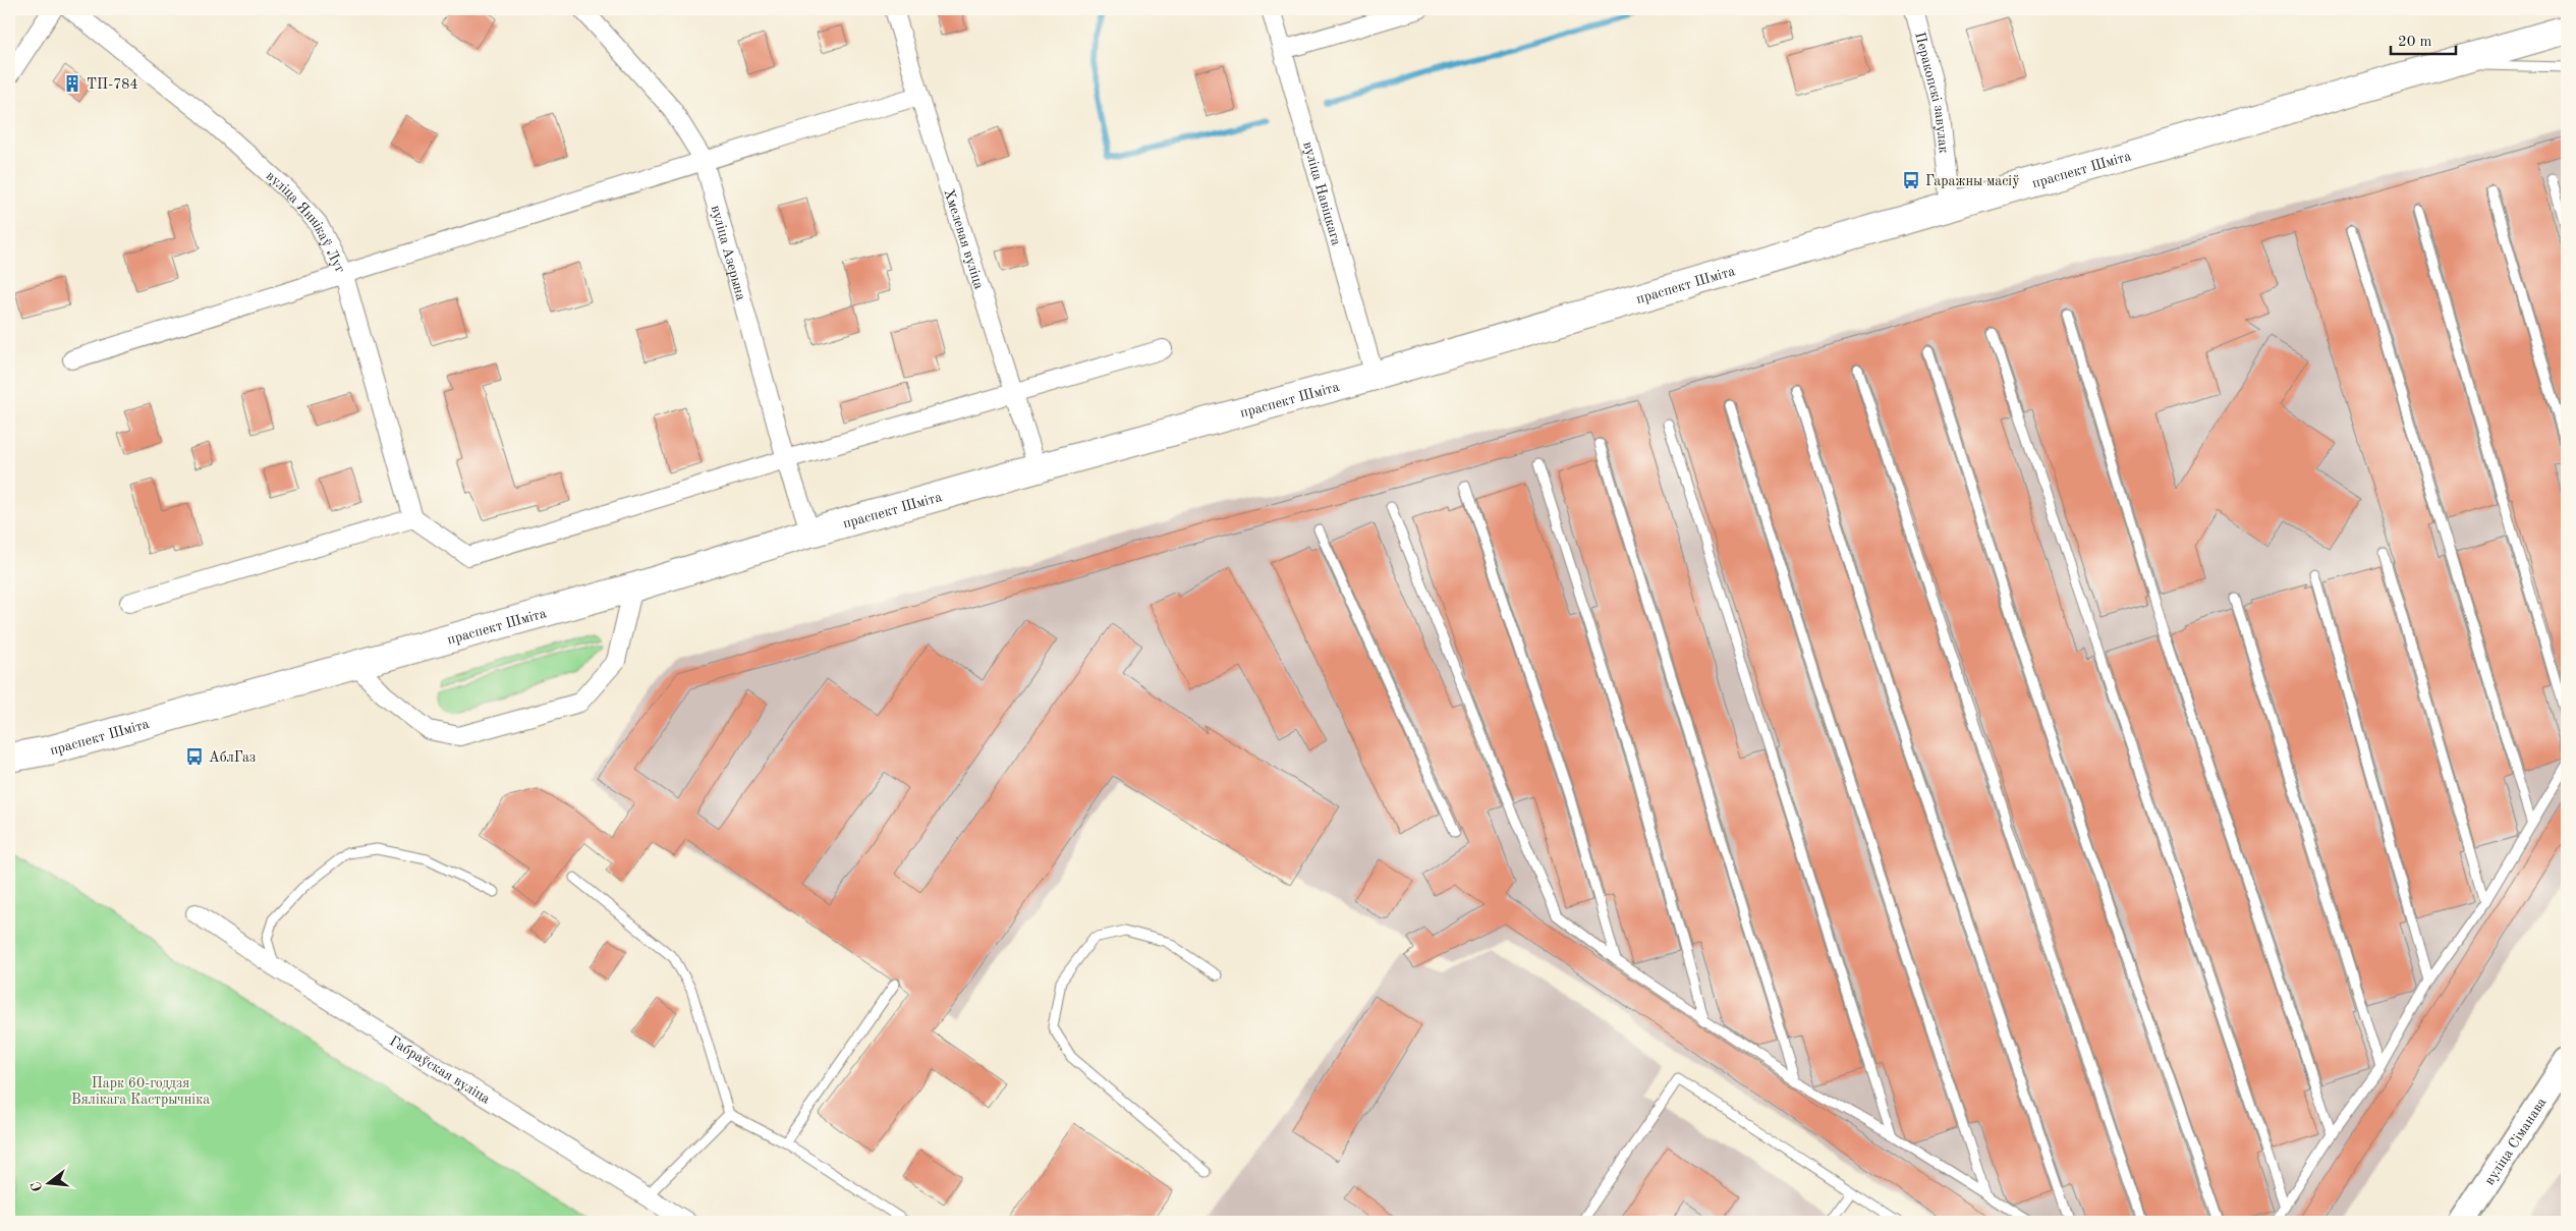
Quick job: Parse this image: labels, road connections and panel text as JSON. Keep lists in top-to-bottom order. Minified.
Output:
{"streets":{"main road":["праспект Шміта","вуліца Сіманава"],"street":["Перакопскі завулак","вуліца Навіцкага","вуліца Яннікаў Луг","Хмелевая вуліца","вуліца Азерына","Габраўская вуліца"]},"crossings":[["Перакопскі завулак","праспект Шміта"],["праспект Шміта","вуліца Навіцкага"],["праспект Шміта","Хмелевая вуліца"],["праспект Шміта","вуліца Азерына"]],"parks":["Парк 60-годдзя Вялікага Кастрычніка"],"places":{"building":["ТП-784"],"bus stop":["Гаражны масіў","АблГаз"]},"scale_bar":"20 m","north":"left"}
